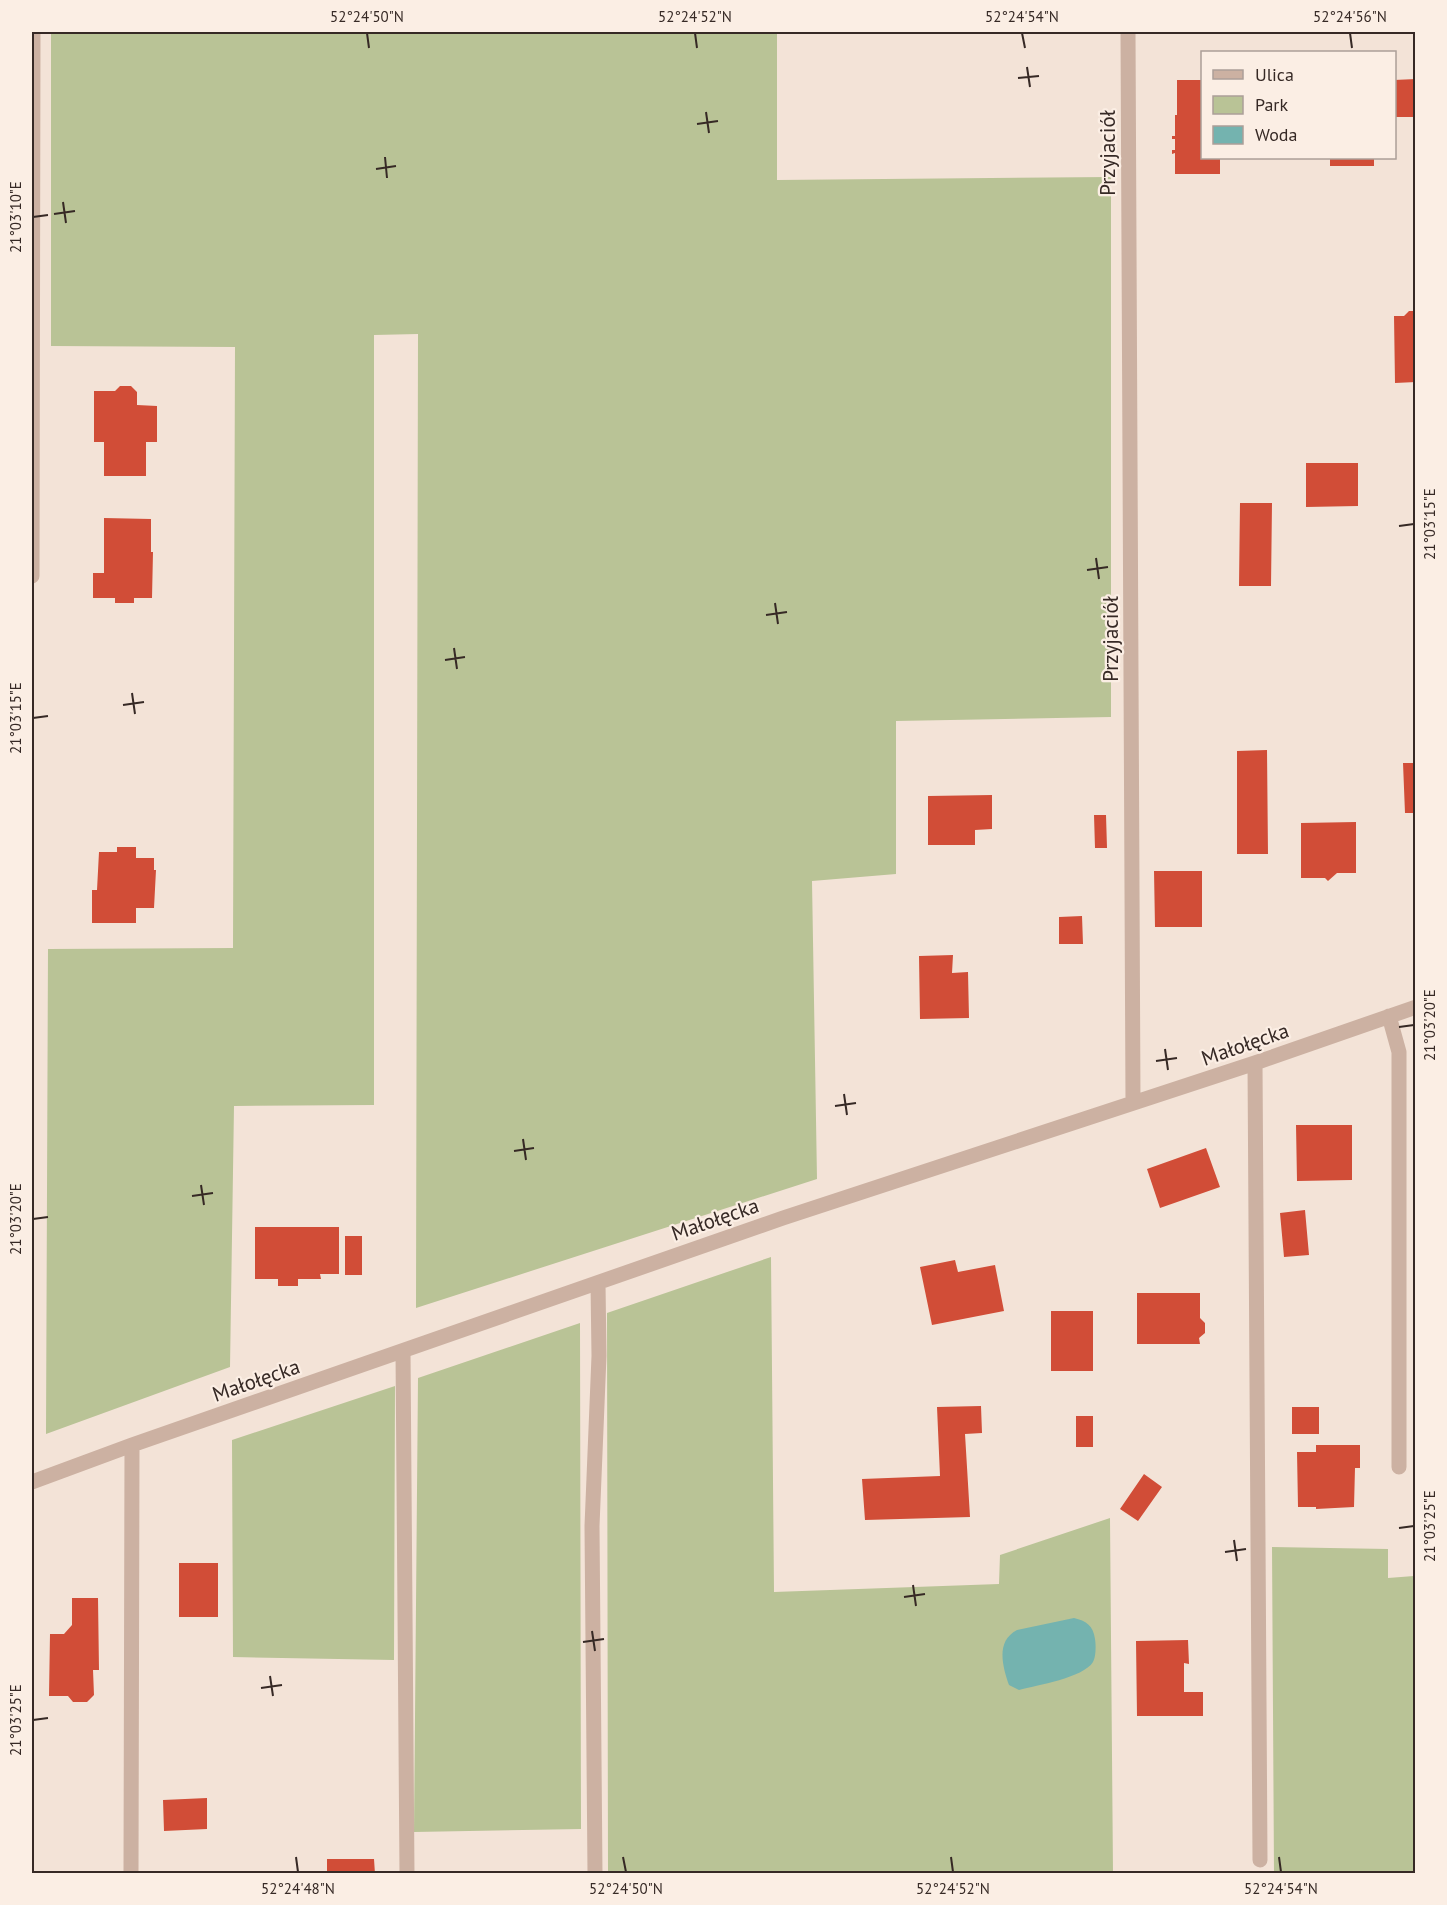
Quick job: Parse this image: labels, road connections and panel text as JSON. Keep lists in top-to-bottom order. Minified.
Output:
{"streets":{"street":["Przyjaciół","Małołęcka"]},"crossings":[["Przyjaciół","Małołęcka"]],"legend":["Ulica","Park","Woda"],"coordinates":["52°24'50\"N","52°24'52\"N","52°24'54\"N","52°24'56\"N","21°03'10\"E","21°03'15\"E","21°03'20\"E","21°03'25\"E","52°24'48\"N"]}
